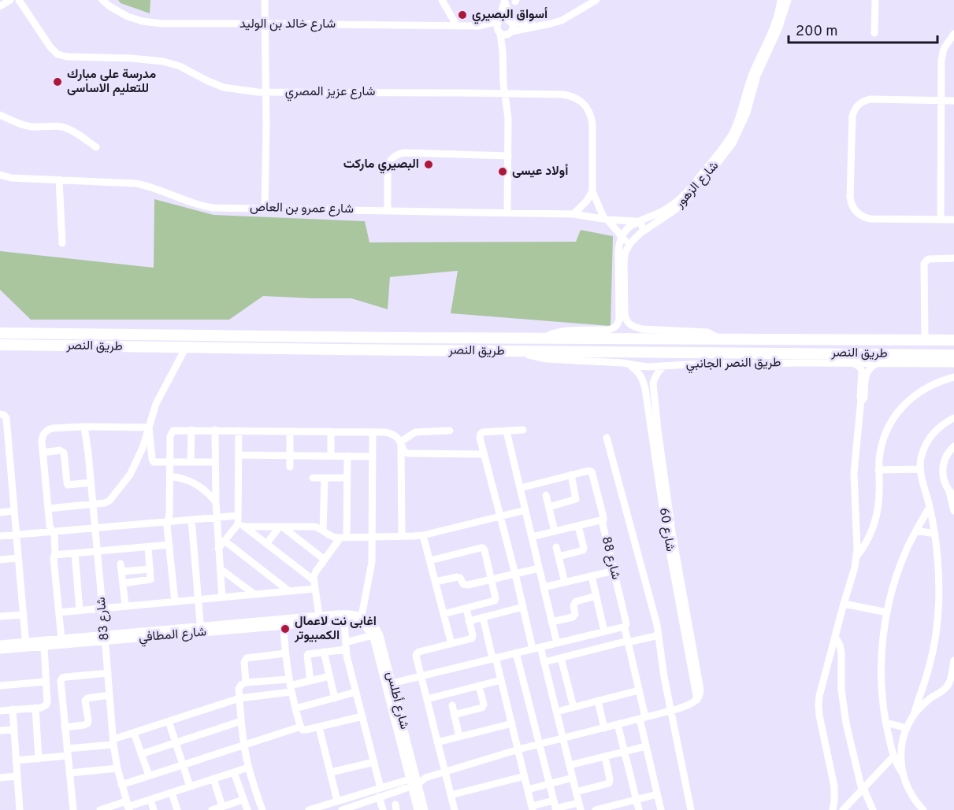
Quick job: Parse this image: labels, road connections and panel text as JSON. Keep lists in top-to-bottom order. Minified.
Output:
{"streets":{"highway":["طريق النصر"],"street":["شارع خالد بن الوليد","شارع عزيز المصري","شارع الزهور","شارع عمرو بن العاص","طريق النصر الجانبي","شارع 60","شارع 88","شارع 83","شارع المطافي","شارع أطلس"]},"crossings":[["شارع عزيز المصري","شارع عمرو بن العاص"],["شارع الزهور","شارع عمرو بن العاص"],["طريق النصر","طريق النصر الجانبي"],["طريق النصر الجانبي","شارع 60"],["شارع 60","شارع 88"],["شارع 60","شارع أطلس"],["شارع 83","شارع المطافي"]],"places":["أسواق البصيري","مدرسة على مبارك للتعليم الاساسى","البصيري ماركت","أولاد عيسى","اغابى نت لاعمال الكمبيوتر"],"scale_bar":"200 m"}
